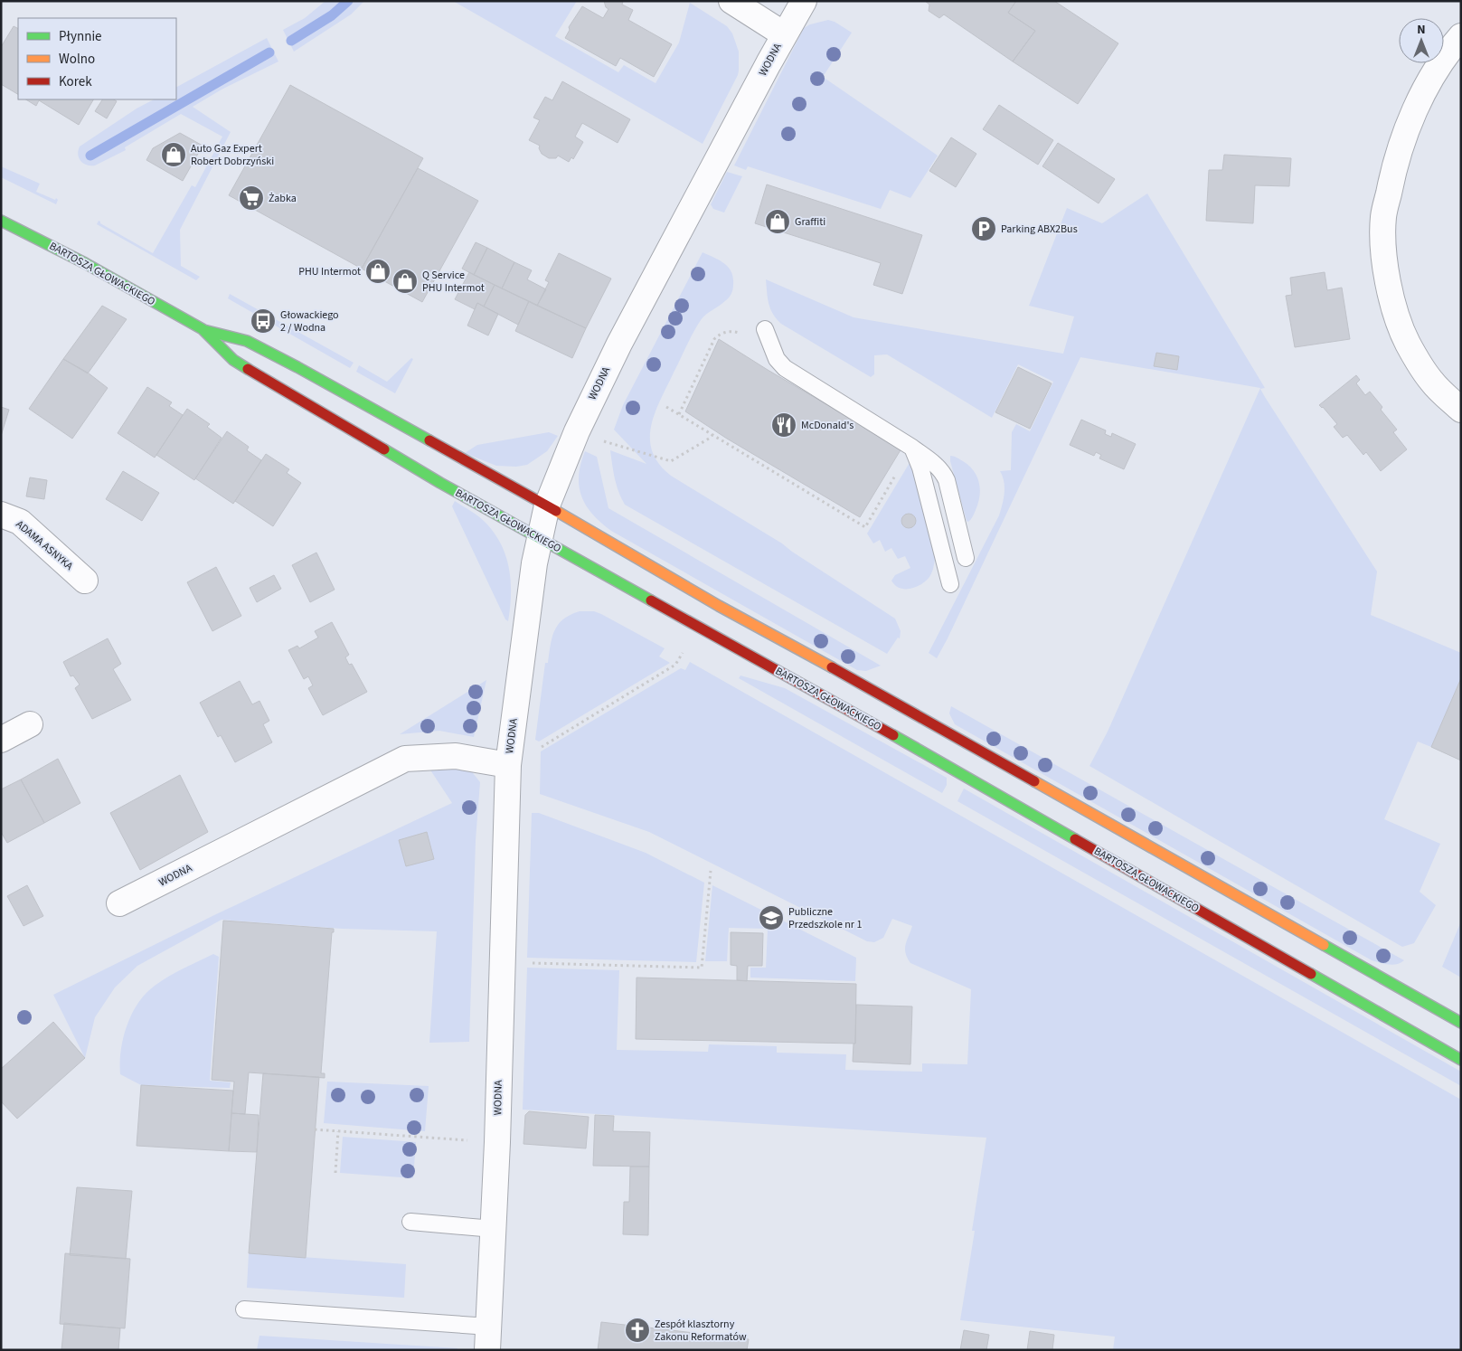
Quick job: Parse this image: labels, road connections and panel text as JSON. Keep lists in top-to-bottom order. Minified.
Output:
{"streets":{"street":["WODNA","BARTOSZA GŁOWACKIEGO","ADAMA ASNYKA"]},"crossings":[["WODNA","BARTOSZA GŁOWACKIEGO"]],"places":{"shop":["Auto Gaz Expert Robert Dobrzyński","Graffiti","PHU Intermot","Q Service PHU Intermot"],"supermarket":["Żabka"],"parking":["Parking ABX2Bus"],"bus stop":["Głowackiego 2 / Wodna"],"restaurant":["McDonald's"],"school or university":["Publiczne Przedszkole nr 1"],"church":["Zespół klasztorny Zakonu Reformatów"]},"legend":["Płynnie","Wolno","Korek"],"north":"top"}
